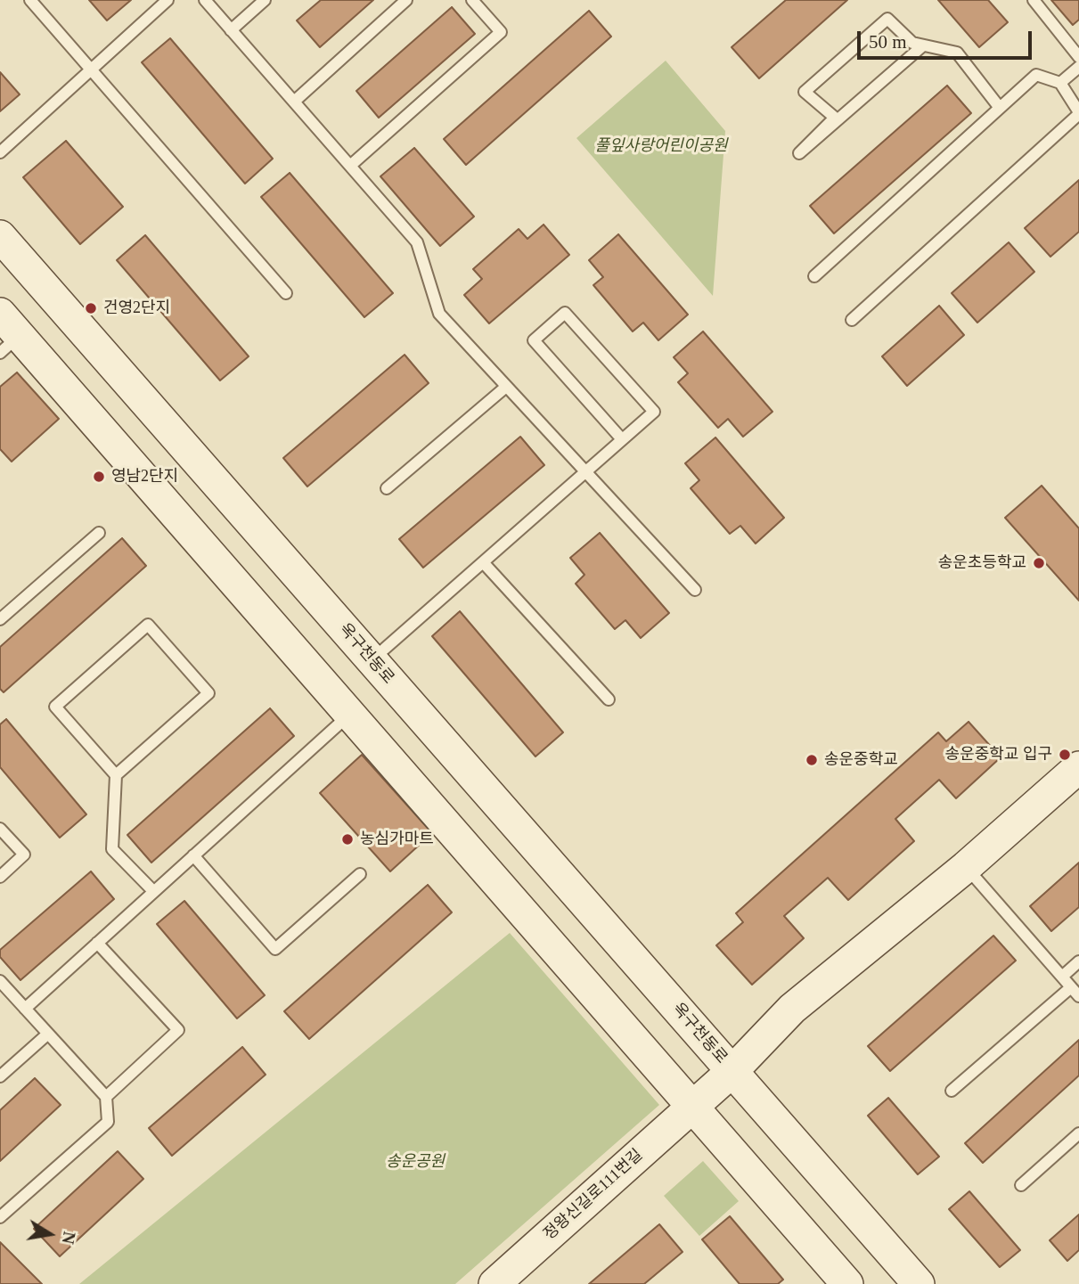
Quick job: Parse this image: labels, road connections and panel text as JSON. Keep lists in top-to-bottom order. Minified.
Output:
{"streets":{"street":["옥구천동로","정왕신길로111번길"]},"crossings":[["옥구천동로","정왕신길로111번길"]],"parks":["풀잎사랑어린이공원","송운공원"],"places":["건영2단지","영남2단지","송운초등학교","송운중학교 입구","송운중학교","농심가마트"],"scale_bar":"50 m","north":"right"}
